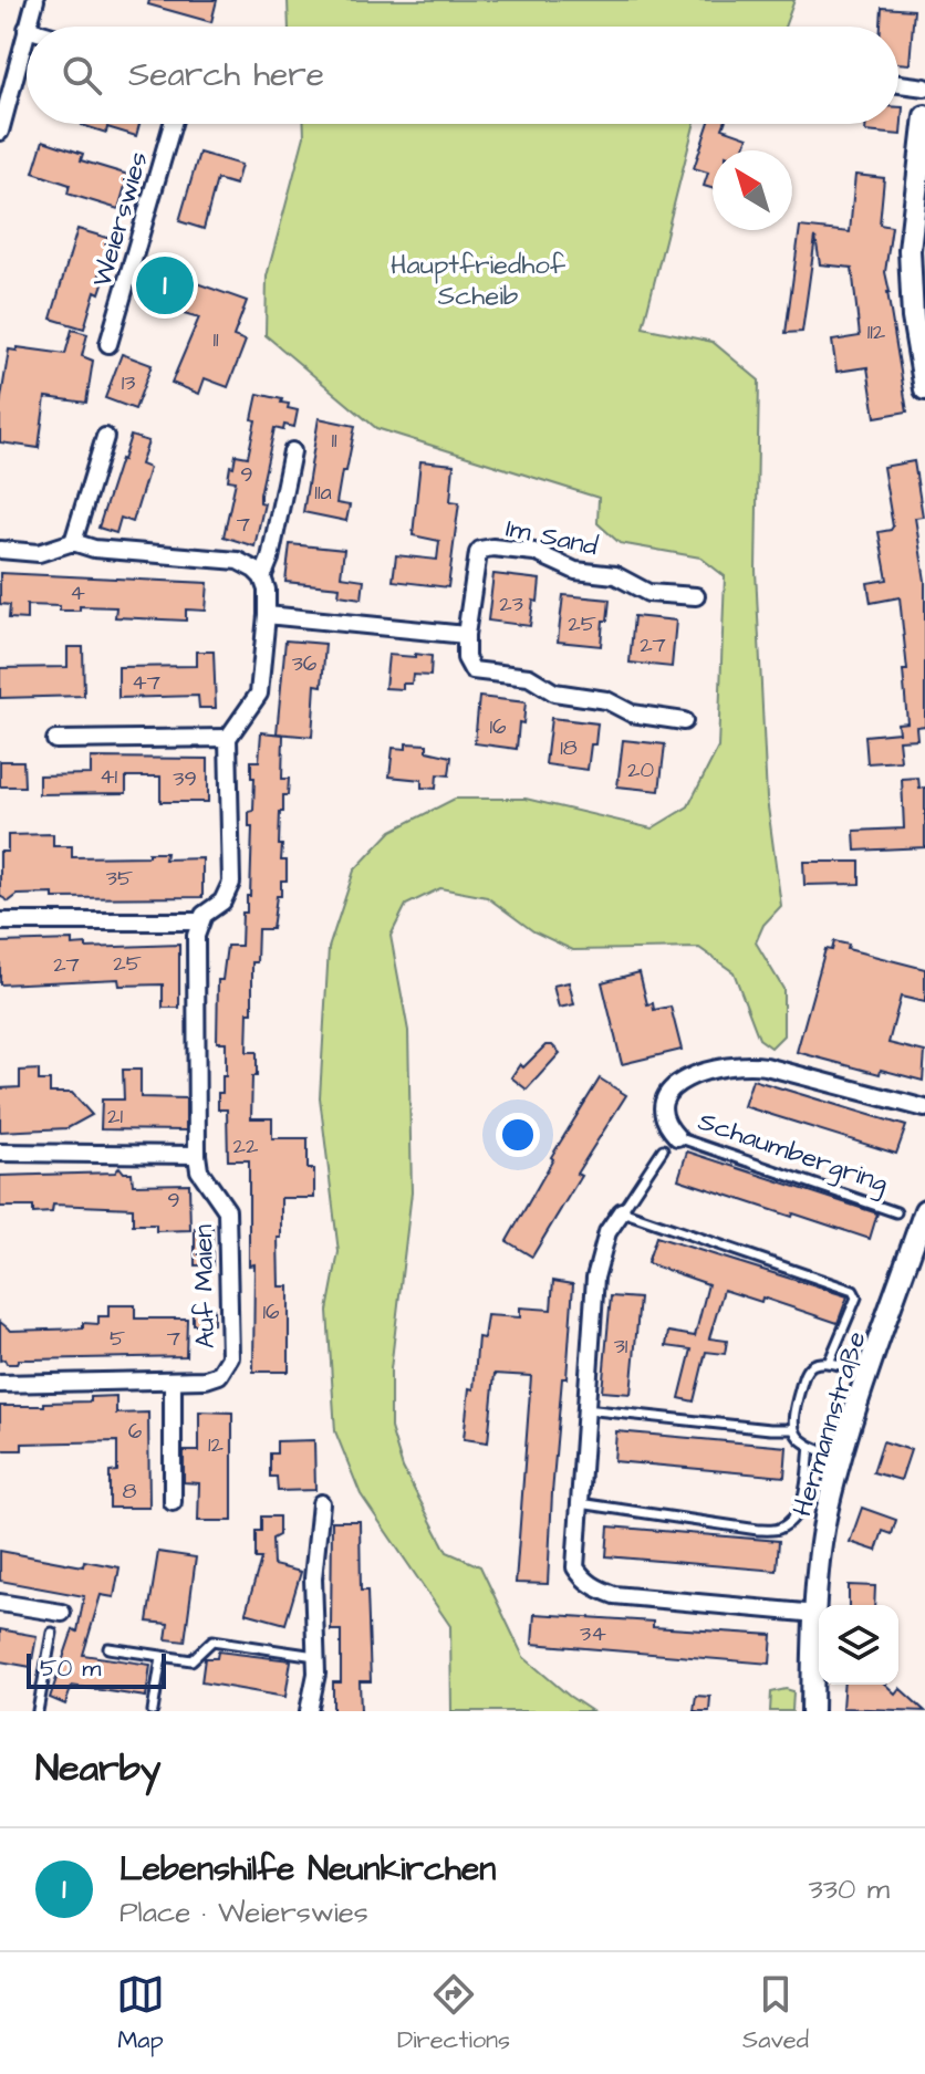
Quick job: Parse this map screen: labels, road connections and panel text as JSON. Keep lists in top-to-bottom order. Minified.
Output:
{"streets":{"street":["Weierswies","Im Sand","Schaumbergring","Auf Maien","Hermannstraße"]},"crossings":[["Schaumbergring","Hermannstraße"]],"parks":["Hauptfriedhof Scheib"],"house_numbers":["112","11","13","11","9","11a","7","4","23","25","27","36","47","16","18","20","41","39","35","25","27","21","22","9","16","5","7","31","6","12","8","34"],"scale_bar":"50 m","north":"top left","page":{"search":"Search here","pins":"1","scale":"50 m","heading":"Nearby","list":[{"mark":"1","name":"Lebenshilfe Neunkirchen","note":"Place · Weierswies","value":"330 m"}],"nav":["Map","Directions","Saved"]}}
